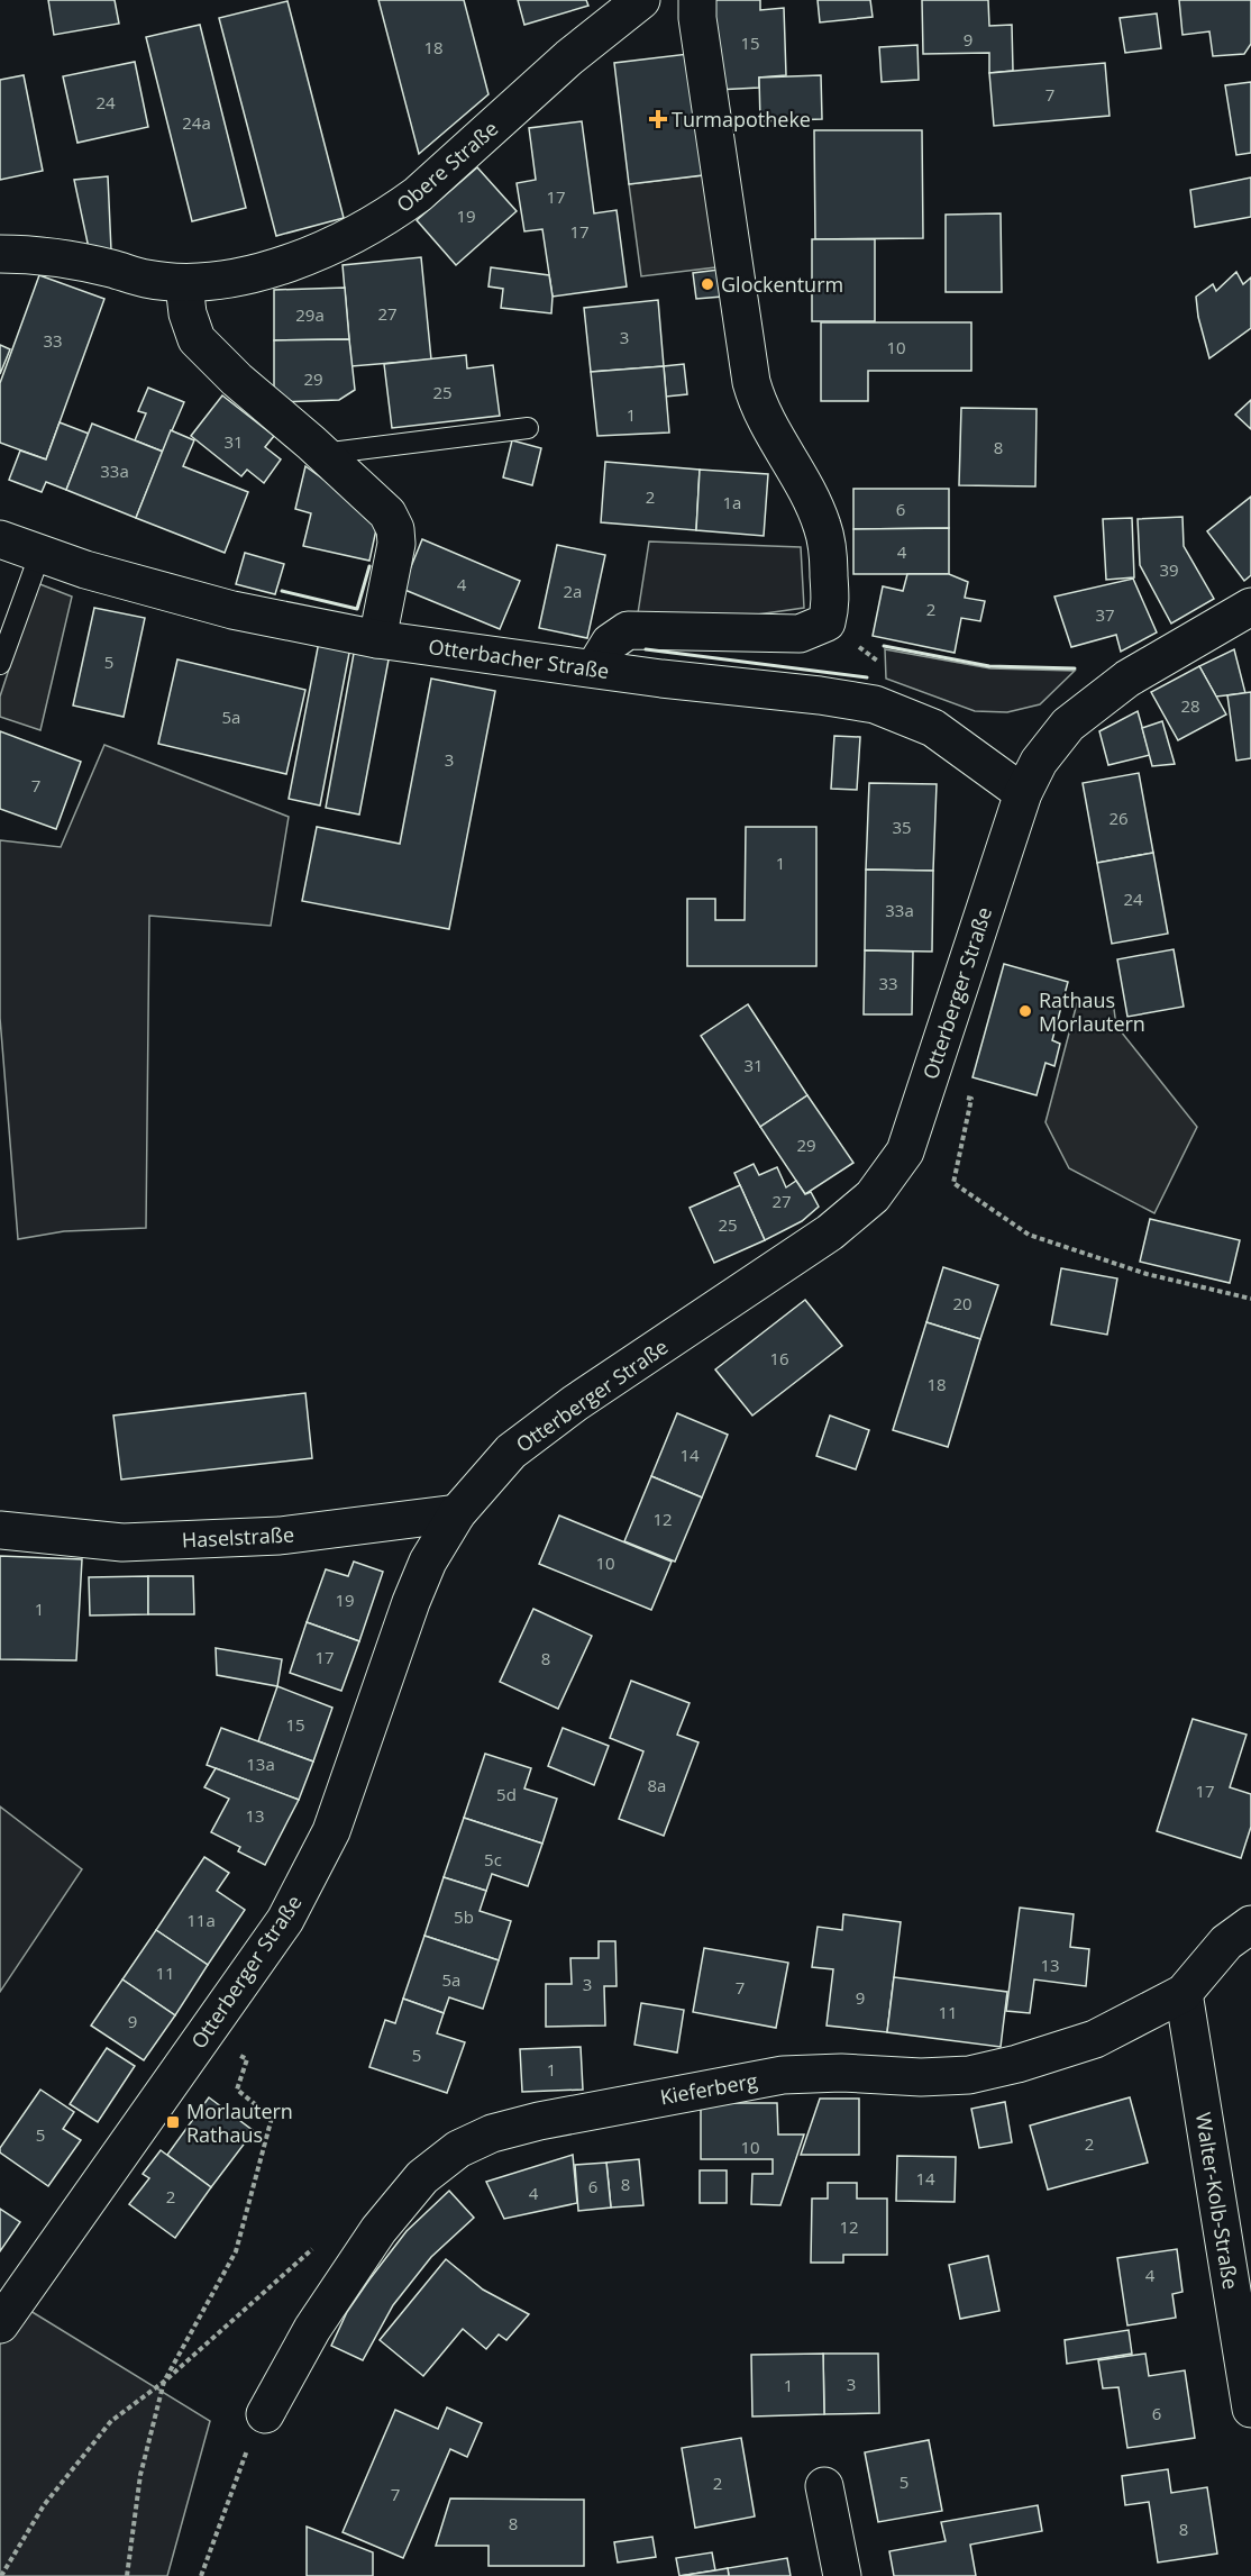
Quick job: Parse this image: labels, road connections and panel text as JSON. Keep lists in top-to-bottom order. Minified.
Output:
{"streets":{"street":["Obere Straße","Otterbacher Straße","Otterberger Straße","Haselstraße","Kieferberg","Walter-Kolb-Straße"]},"crossings":[["Otterbacher Straße","Otterberger Straße"],["Otterberger Straße","Haselstraße"],["Kieferberg","Walter-Kolb-Straße"]],"places":{"health":["Turmapotheke"],"other":["Glockenturm","Rathaus Morlautern"],"transit":["Morlautern Rathaus"]},"house_numbers":["9","15","18","7","24","24a","17","19","17","27","29a","3","33","10","29","25","1","31","8","33a","2","1a","6","4","39","4","2a","2","37","5","28","5a","3","7","26","35","1","24","33a","33","31","29","27","25","20","16","18","14","12","10","19","1","17","8","15","13a","8a","17","5d","13","5c","5b","11a","13","11","5a","3","7","9","11","9","5","1","5","2","10","14","8","6","4","2","12","4","3","1","6","5","2","7","8","8"]}
